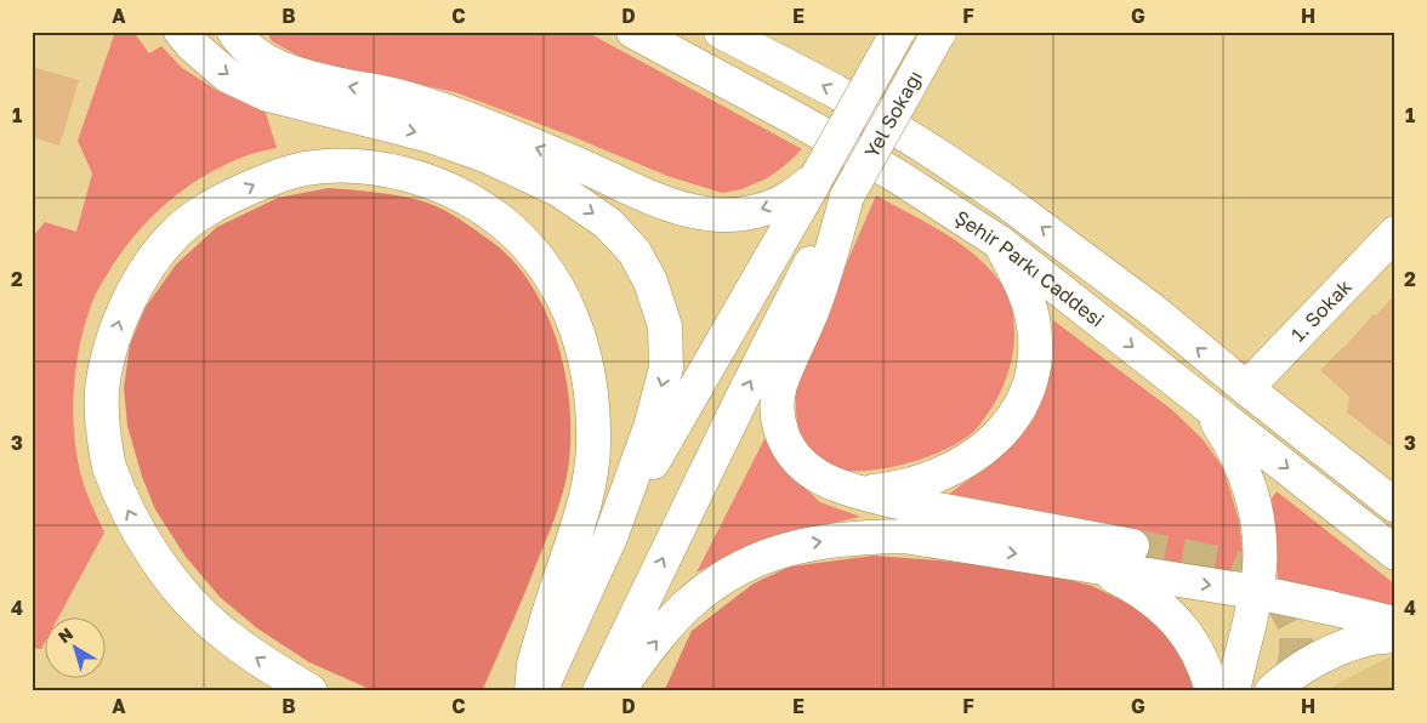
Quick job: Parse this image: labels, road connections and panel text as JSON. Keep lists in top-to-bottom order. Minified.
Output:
{"streets":{"main road":["Yel Sokağı","Şehir Parkı Caddesi","1. Sokak"]},"crossings":[["Şehir Parkı Caddesi","1. Sokak"]],"north":"top left","grid":{"columns":["A","B","C","D","E","F","G","H"],"rows":["1","2","3","4"]}}
